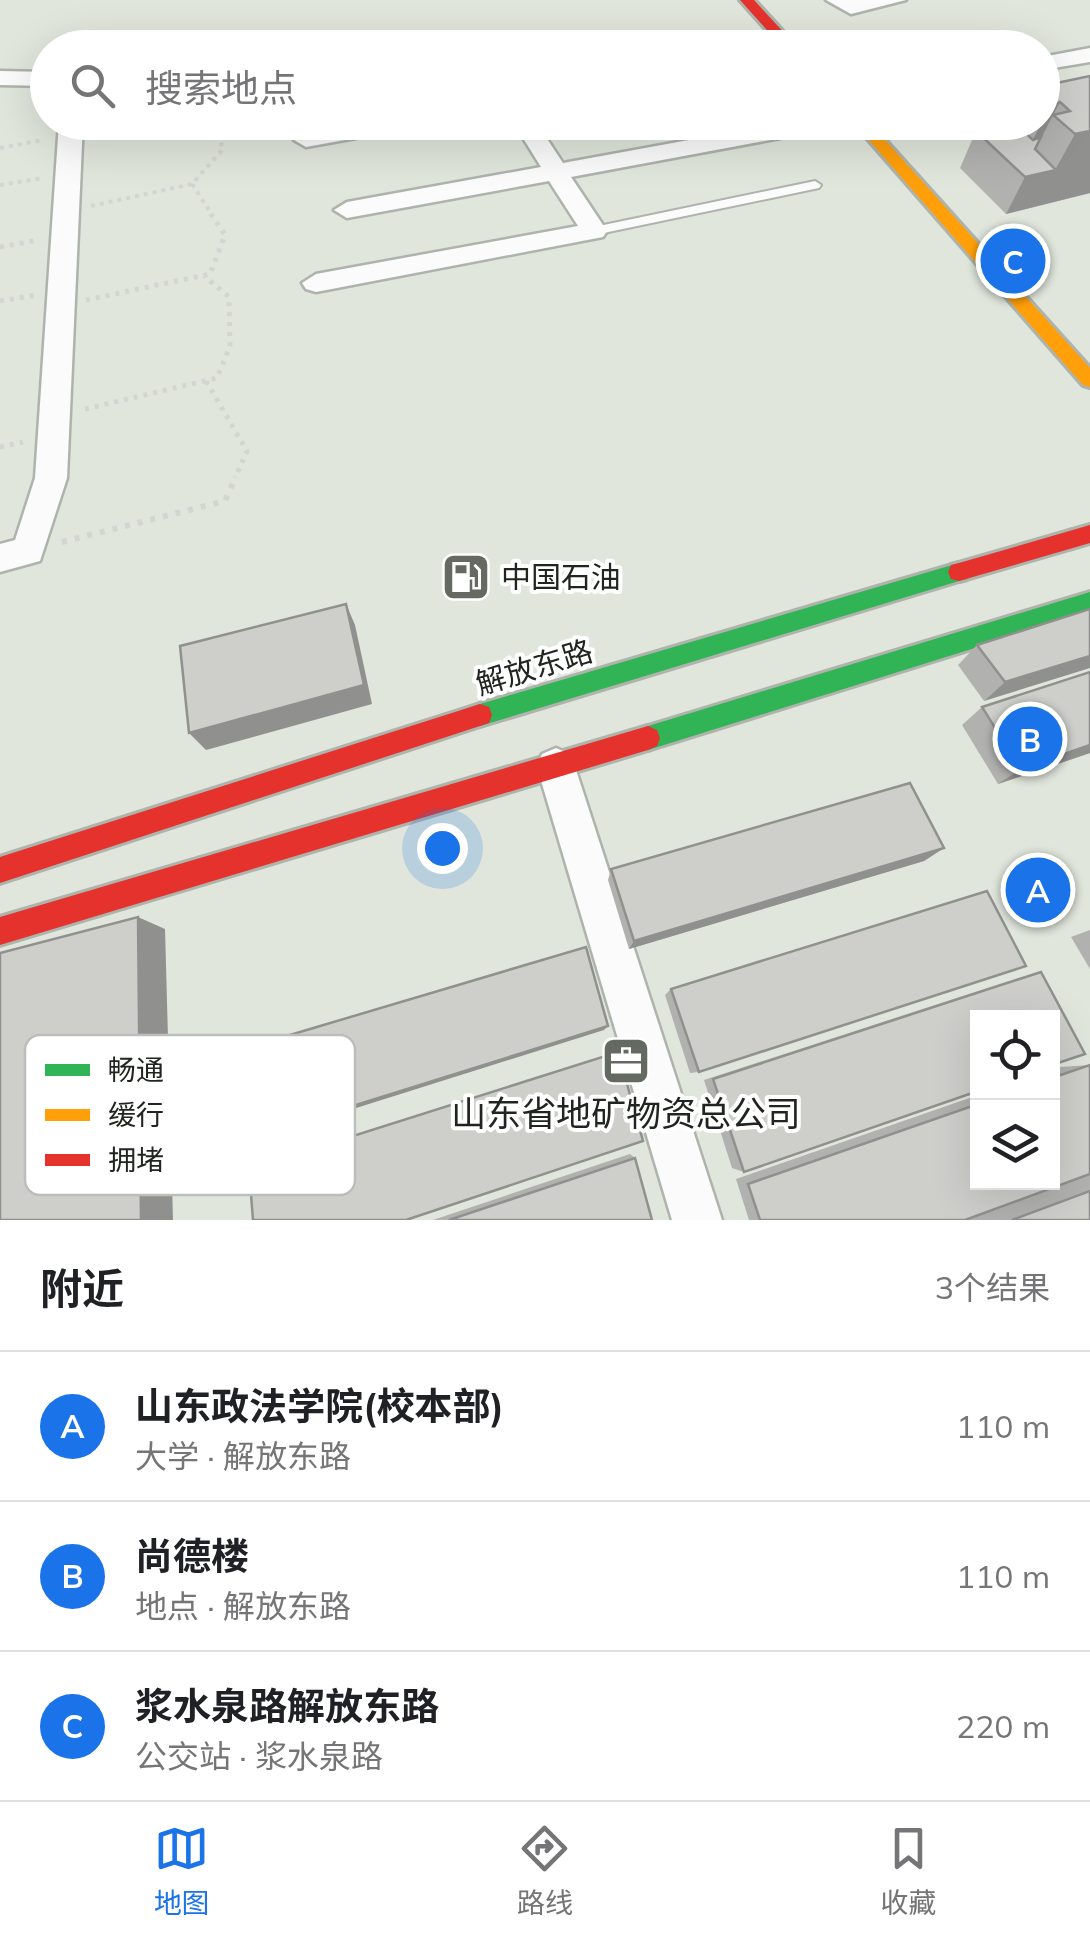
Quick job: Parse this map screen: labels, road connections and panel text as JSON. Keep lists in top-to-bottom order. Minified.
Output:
{"streets":{"main road":["解放东路"]},"places":{"fuel station":["中国石油"],"office":["山东省地矿物资总公司"]},"legend":["畅通","缓行","拥堵"],"page":{"search":"搜索地点","pins":["C","B","A"],"heading":["附近","3个结果"],"list":[{"mark":"A","name":"山东政法学院(校本部)","note":"大学 · 解放东路","value":"110 m"},{"mark":"B","name":"尚德楼","note":"地点 · 解放东路","value":"110 m"},{"mark":"C","name":"浆水泉路解放东路","note":"公交站 · 浆水泉路","value":"220 m"}],"nav":["地图","路线","收藏"]}}
